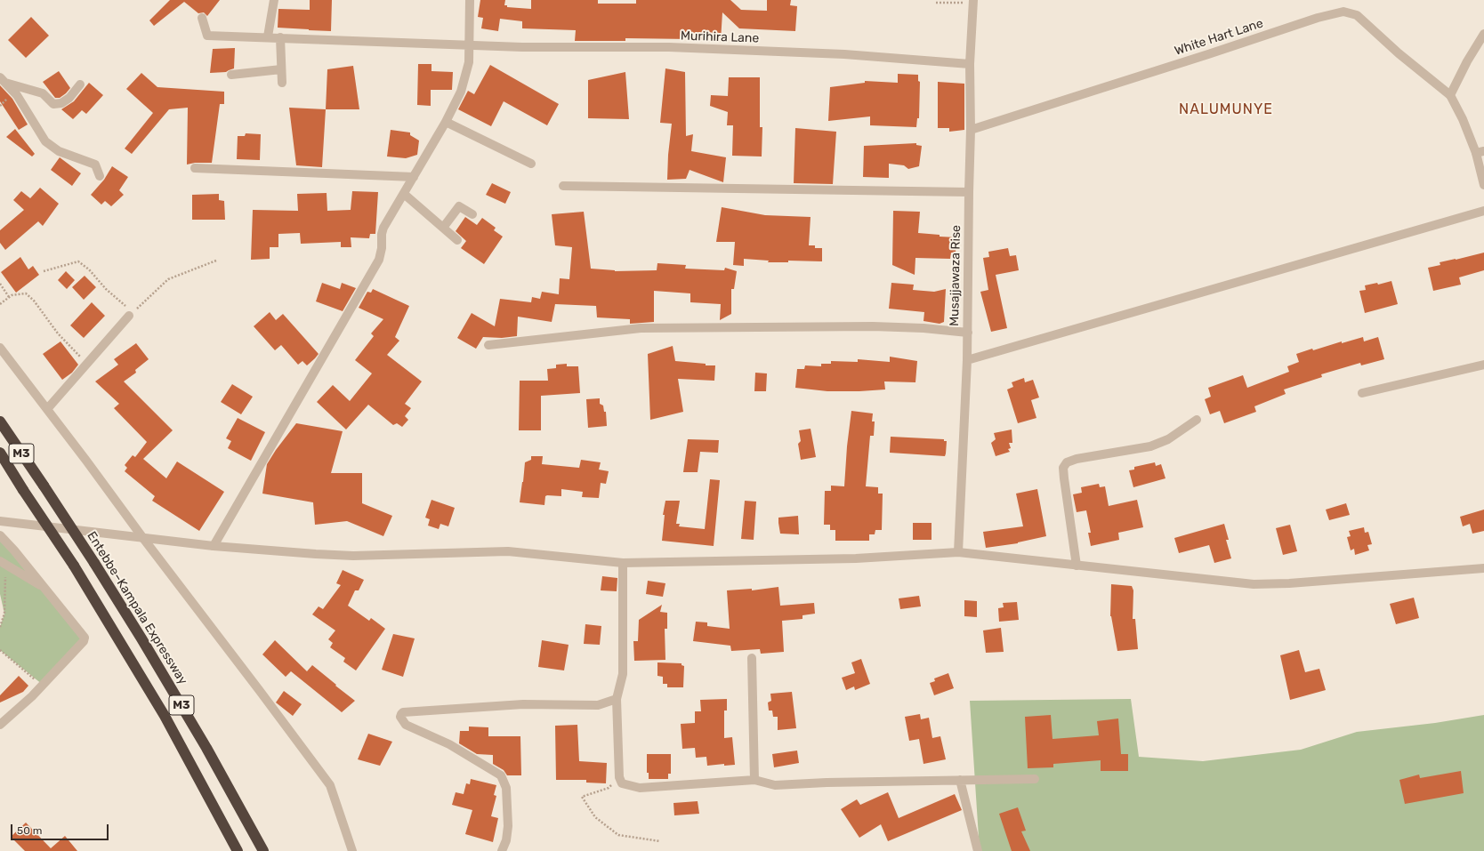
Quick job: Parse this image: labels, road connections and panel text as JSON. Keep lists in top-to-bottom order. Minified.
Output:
{"streets":{"highway":["M3","Entebbe–Kampala Expressway"],"street":["Murihira Lane","White Hart Lane","Musajjawaza Rise"]},"crossings":[["Murihira Lane","Musajjawaza Rise"],["White Hart Lane","Musajjawaza Rise"]],"districts":["NALUMUNYE"],"scale_bar":"50 m"}
